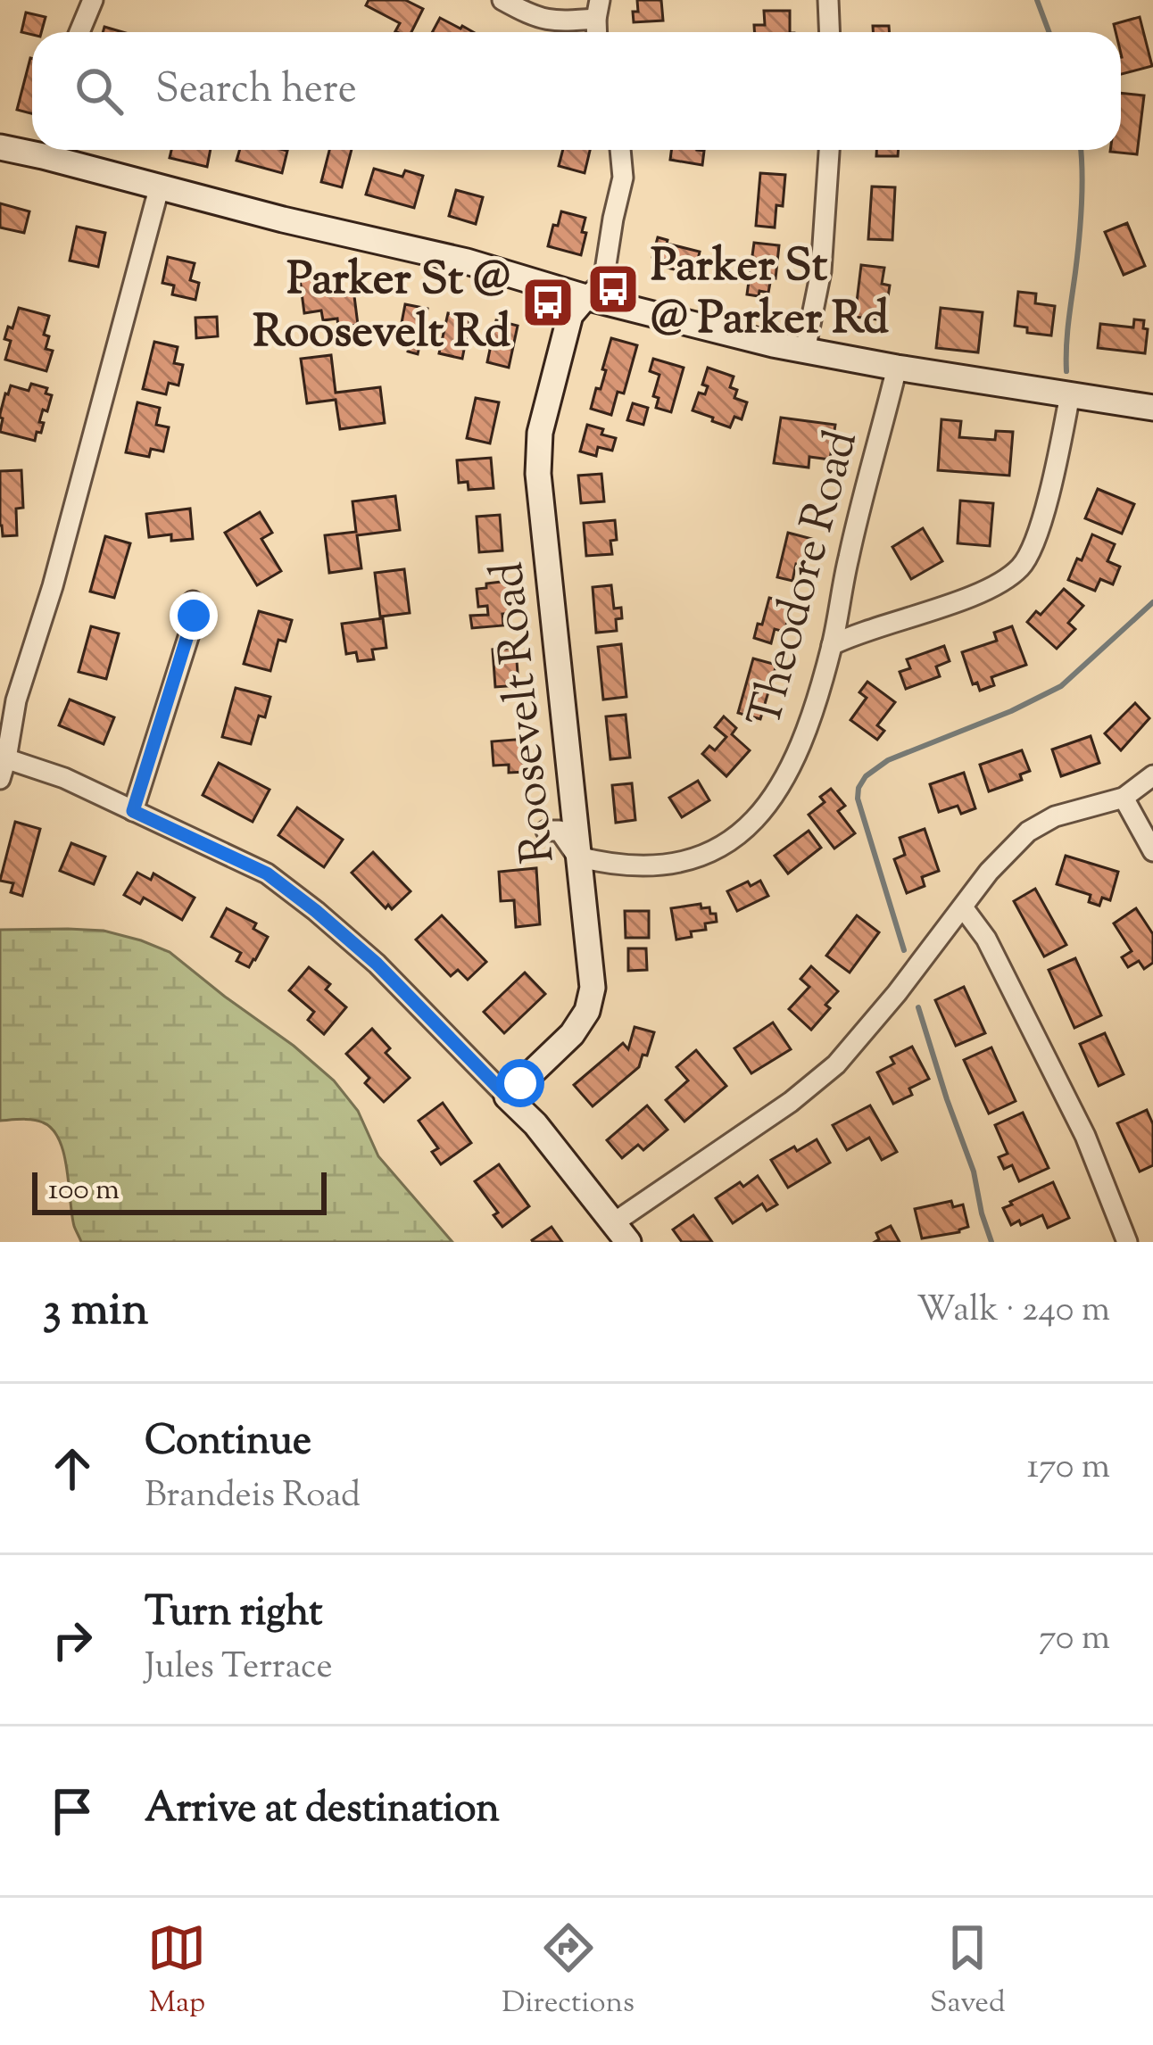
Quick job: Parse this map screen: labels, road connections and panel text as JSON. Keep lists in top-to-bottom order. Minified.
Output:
{"streets":{"main road":["Roosevelt Road"],"street":["Theodore Road"]},"crossings":[["Theodore Road","Roosevelt Road"]],"places":{"bus stop":["Parker St @ Parker Rd","Parker St @ Roosevelt Rd"]},"scale_bar":"100 m","page":{"search":"Search here","scale":"100 m","heading":["3 min","Walk · 240 m"],"list":[["Continue","Brandeis Road","170 m"],["Turn right","Jules Terrace","70 m"],"Arrive at destination"],"nav":["Map","Directions","Saved"]}}
